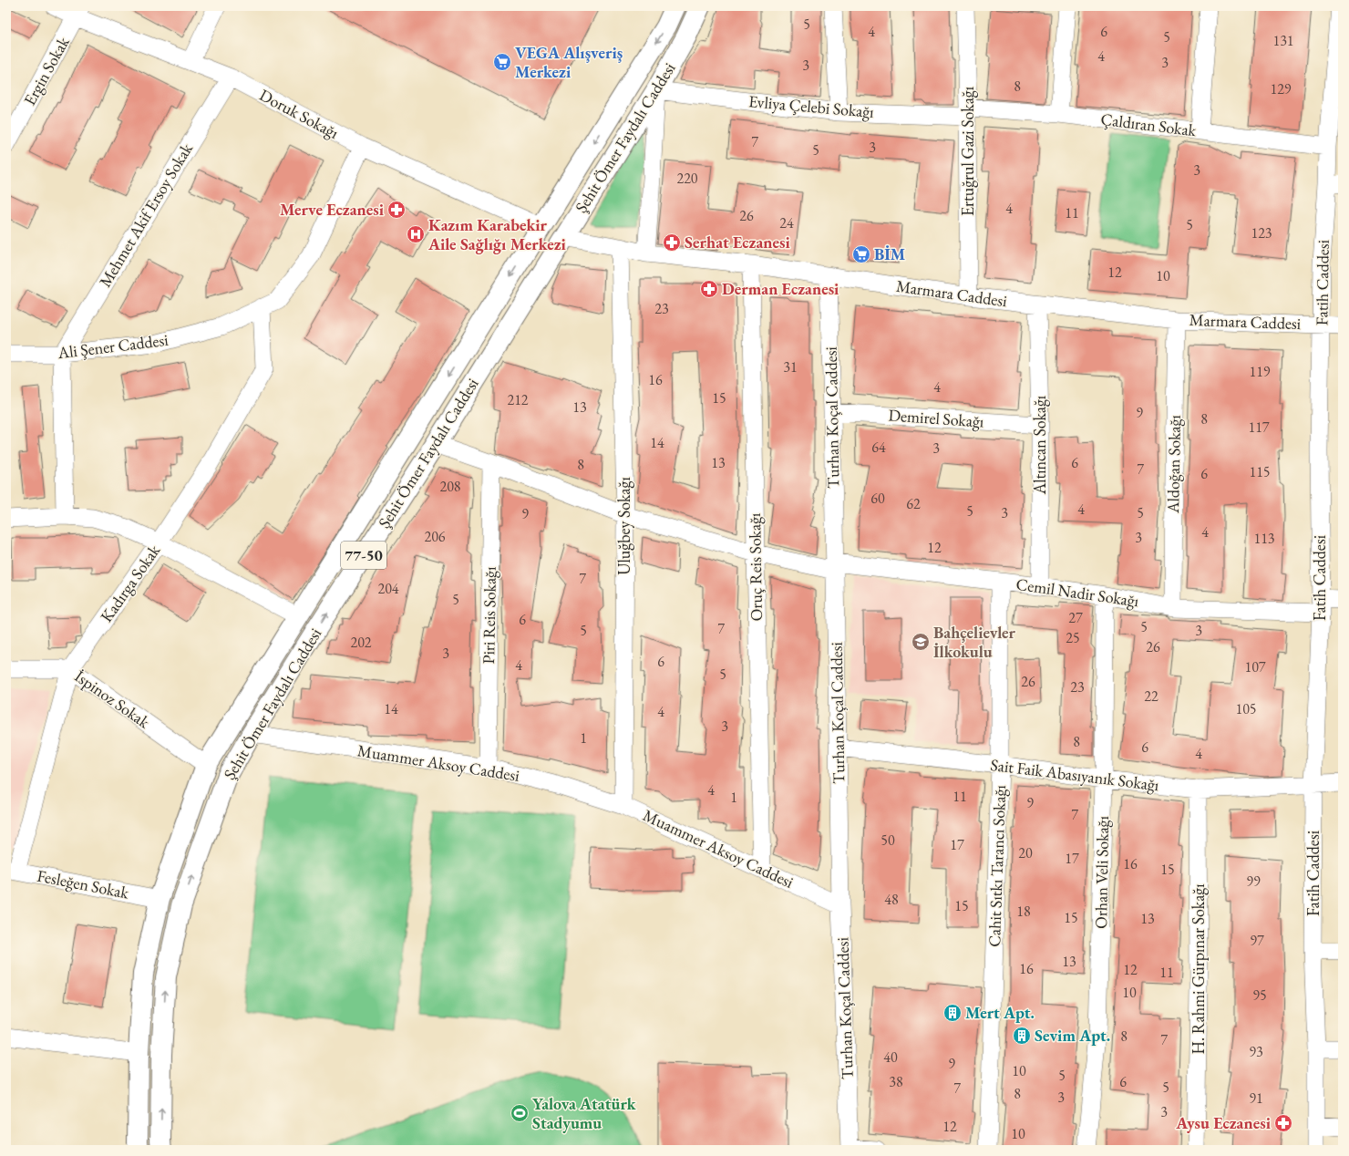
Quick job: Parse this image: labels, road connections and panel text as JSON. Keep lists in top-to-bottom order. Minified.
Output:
{"streets":{"main road":["Şehit Ömer Faydalı Caddesi","77-50"],"street":["Ergin Sokak","Evliya Çelebi Sokağı","Doruk Sokağı","Çaldıran Sokak","Ertuğrul Gazi Sokağı","Mehmet Akif Ersoy Sokak","Fatih Caddesi","Marmara Caddesi","Ali Şener Caddesi","Turhan Koçal Caddesi","Demirel Sokağı","Altıncan Sokağı","Aldoğan Sokağı","Uluğbey Sokağı","Oruç Reis Sokağı","Kadırga Sokak","Cemil Nadir Sokağı","Piri Reis Sokağı","İspinoz Sokak","Muammer Aksoy Caddesi","Sait Faik Abasıyanık Sokağı","Cahit Sıtkı Tarancı Sokağı","Orhan Veli Sokağı","Fesleğen Sokak","H. Rahmi Gürpınar Sokağı"]},"crossings":[["Ergin Sokak","Doruk Sokağı"],["Evliya Çelebi Sokağı","Çaldıran Sokak"],["Evliya Çelebi Sokağı","Şehit Ömer Faydalı Caddesi"],["Evliya Çelebi Sokağı","Ertuğrul Gazi Sokağı"],["Doruk Sokağı","Şehit Ömer Faydalı Caddesi"],["Doruk Sokağı","Mehmet Akif Ersoy Sokak"],["Doruk Sokağı","Ali Şener Caddesi"],["Çaldıran Sokak","Ertuğrul Gazi Sokağı"],["Çaldıran Sokak","Fatih Caddesi"],["Şehit Ömer Faydalı Caddesi","Marmara Caddesi"],["Şehit Ömer Faydalı Caddesi","Cemil Nadir Sokağı"],["Şehit Ömer Faydalı Caddesi","İspinoz Sokak"],["Şehit Ömer Faydalı Caddesi","Muammer Aksoy Caddesi"],["Şehit Ömer Faydalı Caddesi","Fesleğen Sokak"],["Ertuğrul Gazi Sokağı","Marmara Caddesi"],["Mehmet Akif Ersoy Sokak","Ali Şener Caddesi"],["Fatih Caddesi","Marmara Caddesi"],["Fatih Caddesi","Cemil Nadir Sokağı"],["Fatih Caddesi","Sait Faik Abasıyanık Sokağı"],["Marmara Caddesi","Turhan Koçal Caddesi"],["Marmara Caddesi","Altıncan Sokağı"],["Marmara Caddesi","Aldoğan Sokağı"],["Marmara Caddesi","Uluğbey Sokağı"],["Marmara Caddesi","Oruç Reis Sokağı"],["Ali Şener Caddesi","Kadırga Sokak"],["Turhan Koçal Caddesi","Demirel Sokağı"],["Turhan Koçal Caddesi","Cemil Nadir Sokağı"],["Turhan Koçal Caddesi","Muammer Aksoy Caddesi"],["Turhan Koçal Caddesi","Sait Faik Abasıyanık Sokağı"],["Demirel Sokağı","Altıncan Sokağı"],["Altıncan Sokağı","Cemil Nadir Sokağı"],["Aldoğan Sokağı","Cemil Nadir Sokağı"],["Uluğbey Sokağı","Cemil Nadir Sokağı"],["Uluğbey Sokağı","Muammer Aksoy Caddesi"],["Oruç Reis Sokağı","Cemil Nadir Sokağı"],["Oruç Reis Sokağı","Muammer Aksoy Caddesi"],["Kadırga Sokak","İspinoz Sokak"],["Kadırga Sokak","Fesleğen Sokak"],["Cemil Nadir Sokağı","Piri Reis Sokağı"],["Cemil Nadir Sokağı","Cahit Sıtkı Tarancı Sokağı"],["Cemil Nadir Sokağı","Orhan Veli Sokağı"],["Piri Reis Sokağı","Muammer Aksoy Caddesi"],["Sait Faik Abasıyanık Sokağı","Cahit Sıtkı Tarancı Sokağı"],["Sait Faik Abasıyanık Sokağı","Orhan Veli Sokağı"],["Sait Faik Abasıyanık Sokağı","H. Rahmi Gürpınar Sokağı"]],"places":{"supermarket":["VEGA Alışveriş Merkezi","BİM"],"pharmacy":["Merve Eczanesi","Serhat Eczanesi","Derman Eczanesi","Aysu Eczanesi"],"hospital":["Kazım Karabekir Aile Sağlığı Merkezi"],"school or university":["Bahçelievler İlkokulu"],"building":["Mert Apt.","Sevim Apt."],"sports":["Yalova Atatürk Stadyumu"]},"house_numbers":["5","4","6","5","131","4","3","3","8","129","7","3","5","3","220","4","11","26","24","5","123","12","10","23","31","119","16","4","15","212","13","9","8","117","14","64","3","13","6","8","7","115","6","208","60","62","4","5","3","5","9","4","206","3","113","12","7","204","5","27","6","5","7","5","3","25","202","26","3","6","4","107","5","26","23","22","14","105","4","3","1","8","6","4","4","11","1","9","7","50","17","20","17","16","15","99","48","15","18","15","13","97","13","16","12","11","10","95","8","7","93","40","9","10","5","38","6","5","7","8","3","91","3","12","10"]}
